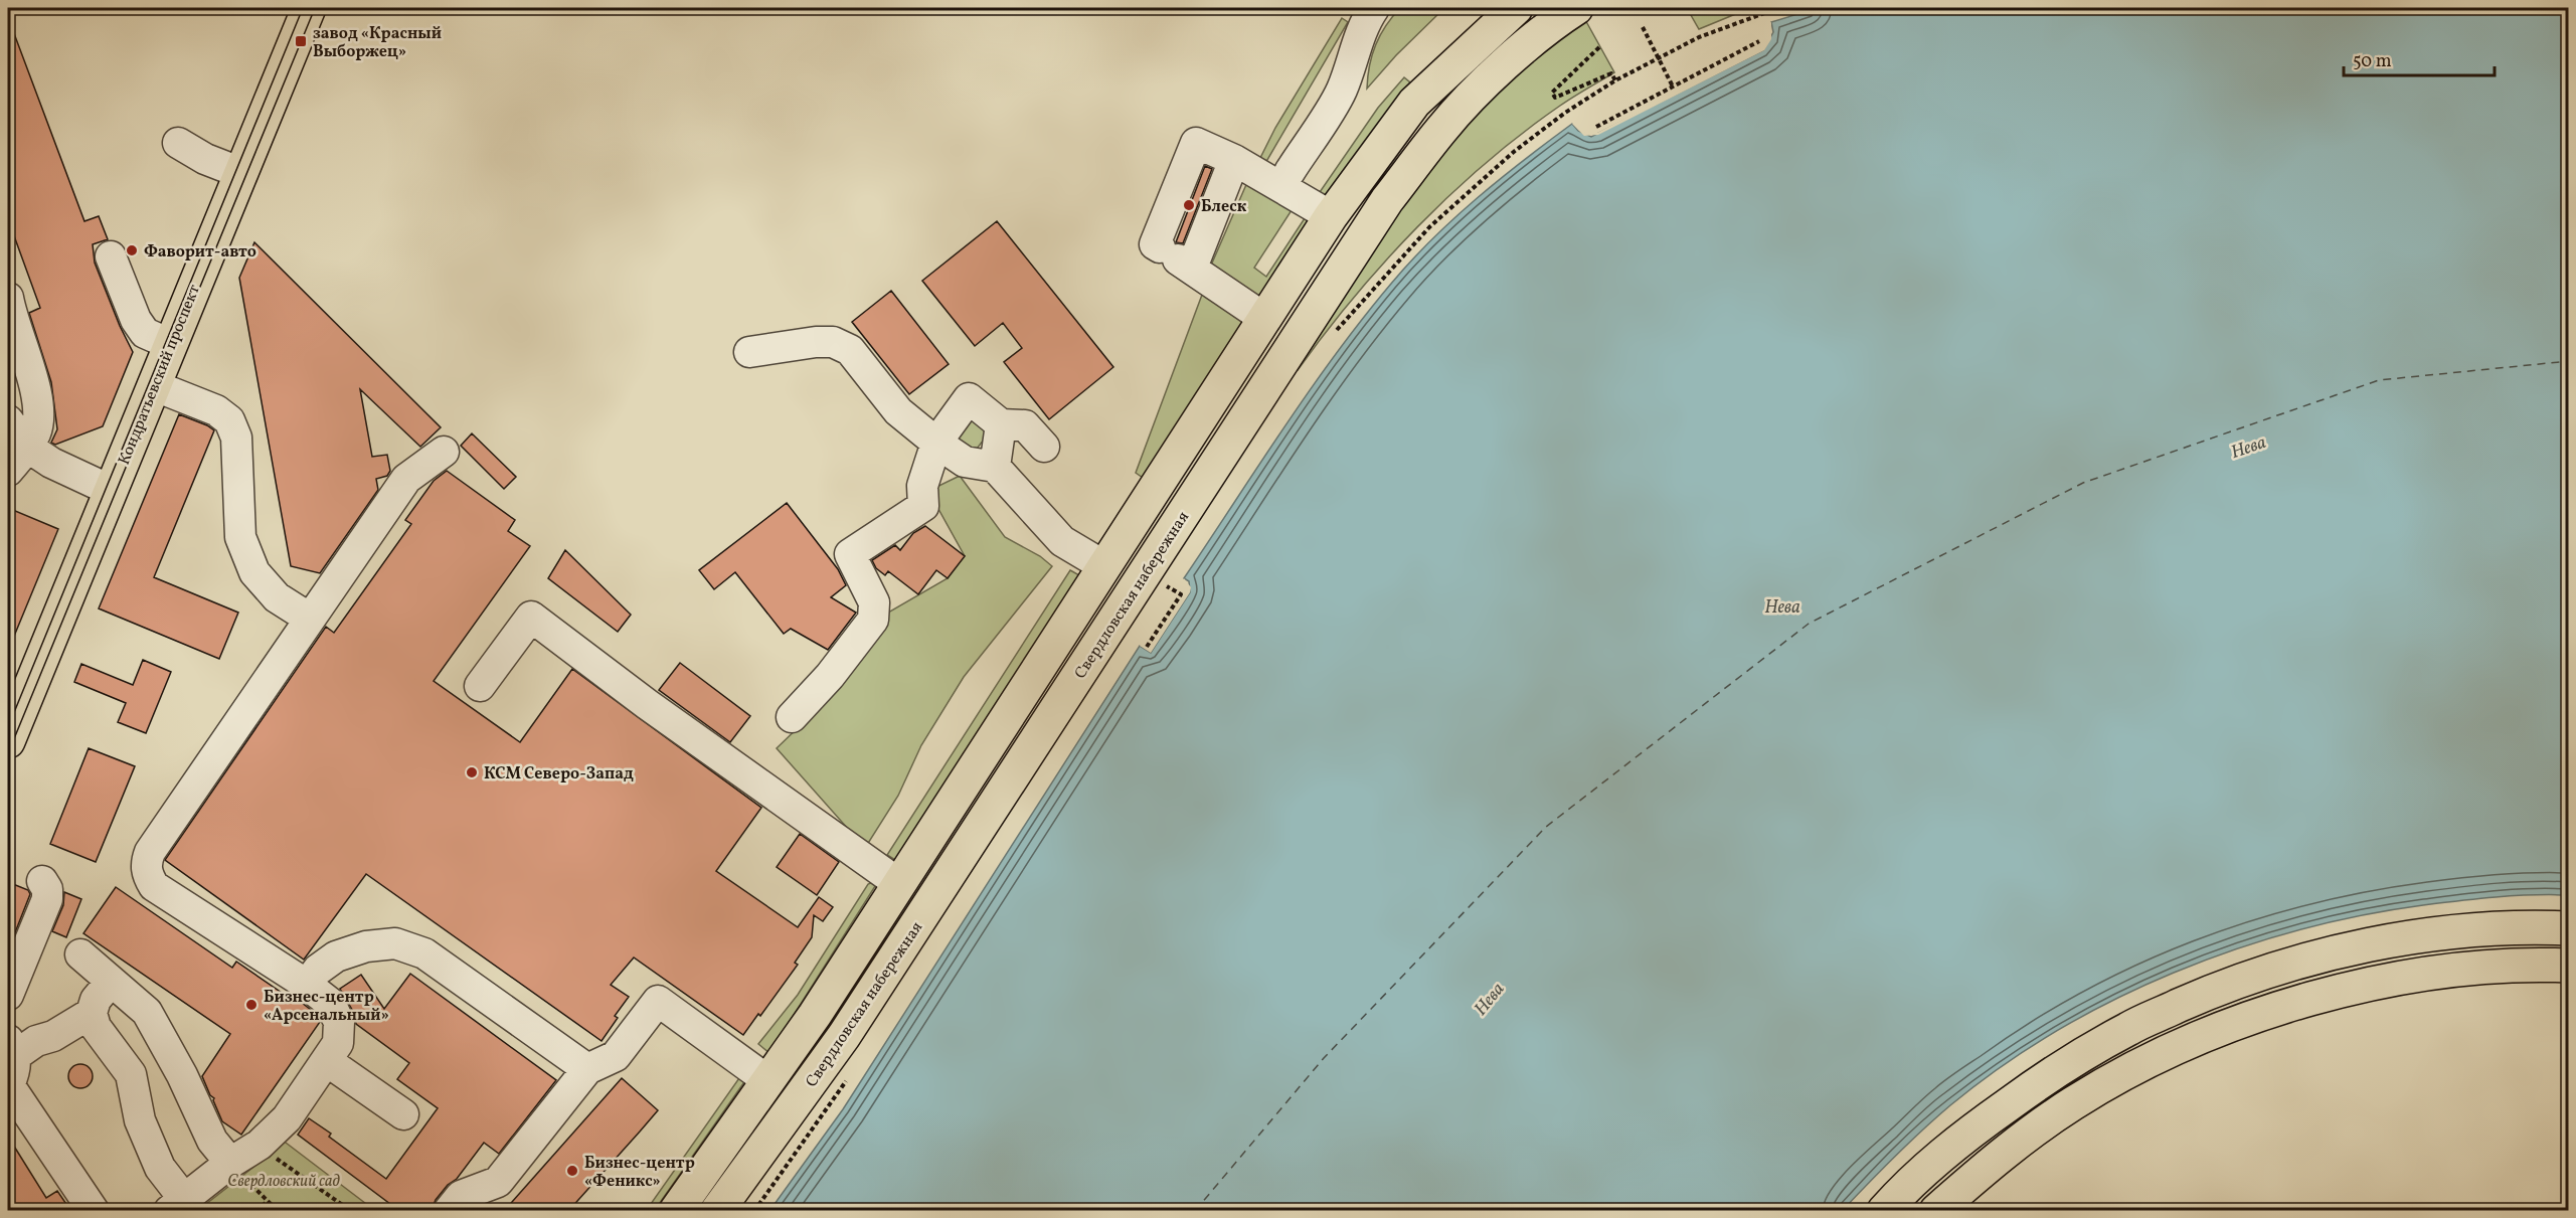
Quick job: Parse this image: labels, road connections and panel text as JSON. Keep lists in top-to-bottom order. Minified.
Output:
{"streets":{"main road":["Кондратьевский проспект","Свердловская набережная"]},"water":["Нева"],"parks":["Свердловский сад"],"places":{"transit":["завод «Красный Выборжец»"],"other":["Блеск","Фаворит-авто","КСМ Северо-Запад","Бизнес-центр «Арсенальный»","Бизнес-центр «Феникс»"]},"scale_bar":"50 m"}
